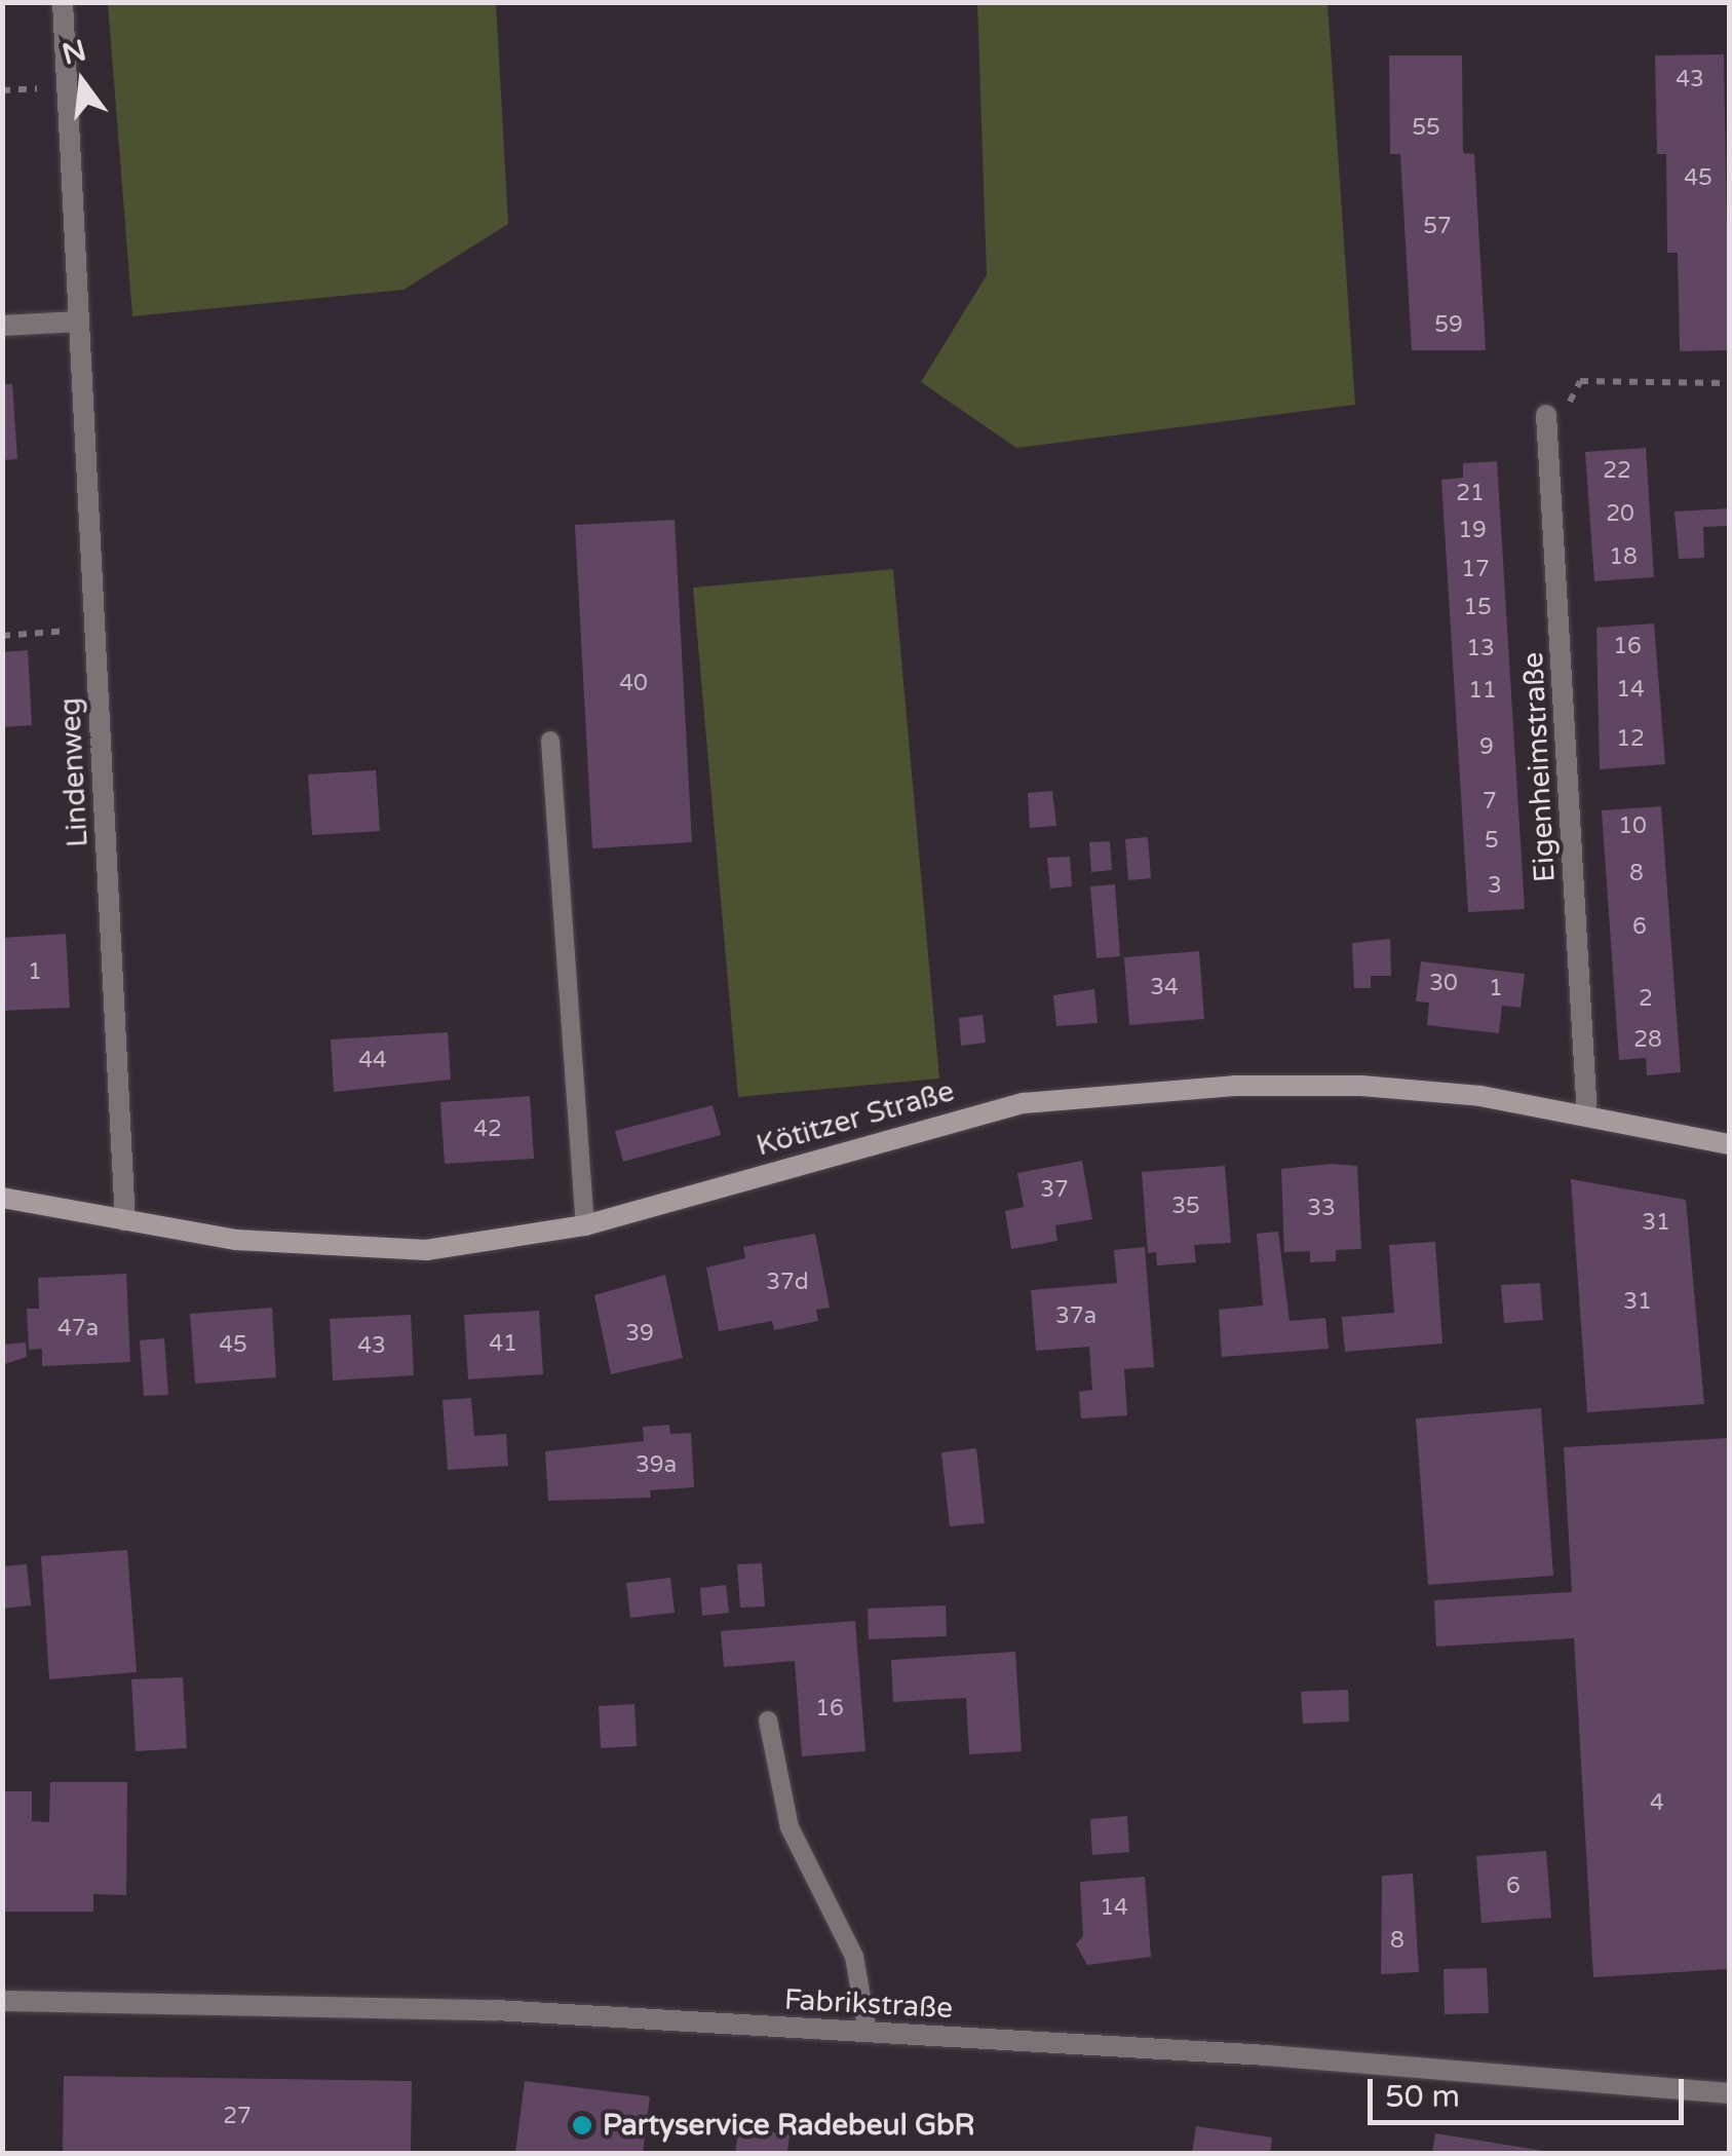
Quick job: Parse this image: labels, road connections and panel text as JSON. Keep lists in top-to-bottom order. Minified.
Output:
{"streets":{"street":["Eigenheimstraße","Lindenweg","Kötitzer Straße","Fabrikstraße"]},"crossings":[["Eigenheimstraße","Kötitzer Straße"],["Lindenweg","Kötitzer Straße"]],"places":["Partyservice Radebeul GbR"],"house_numbers":["43","55","45","57","59","22","21","20","19","18","17","15","16","13","40","14","11","12","9","7","10","5","8","3","6","1","30","34","1","2","28","44","42","37","35","33","31","37d","31","37a","47a","39","41","45","43","39a","16","4","6","14","8","27"],"scale_bar":"50 m","north":"top"}
